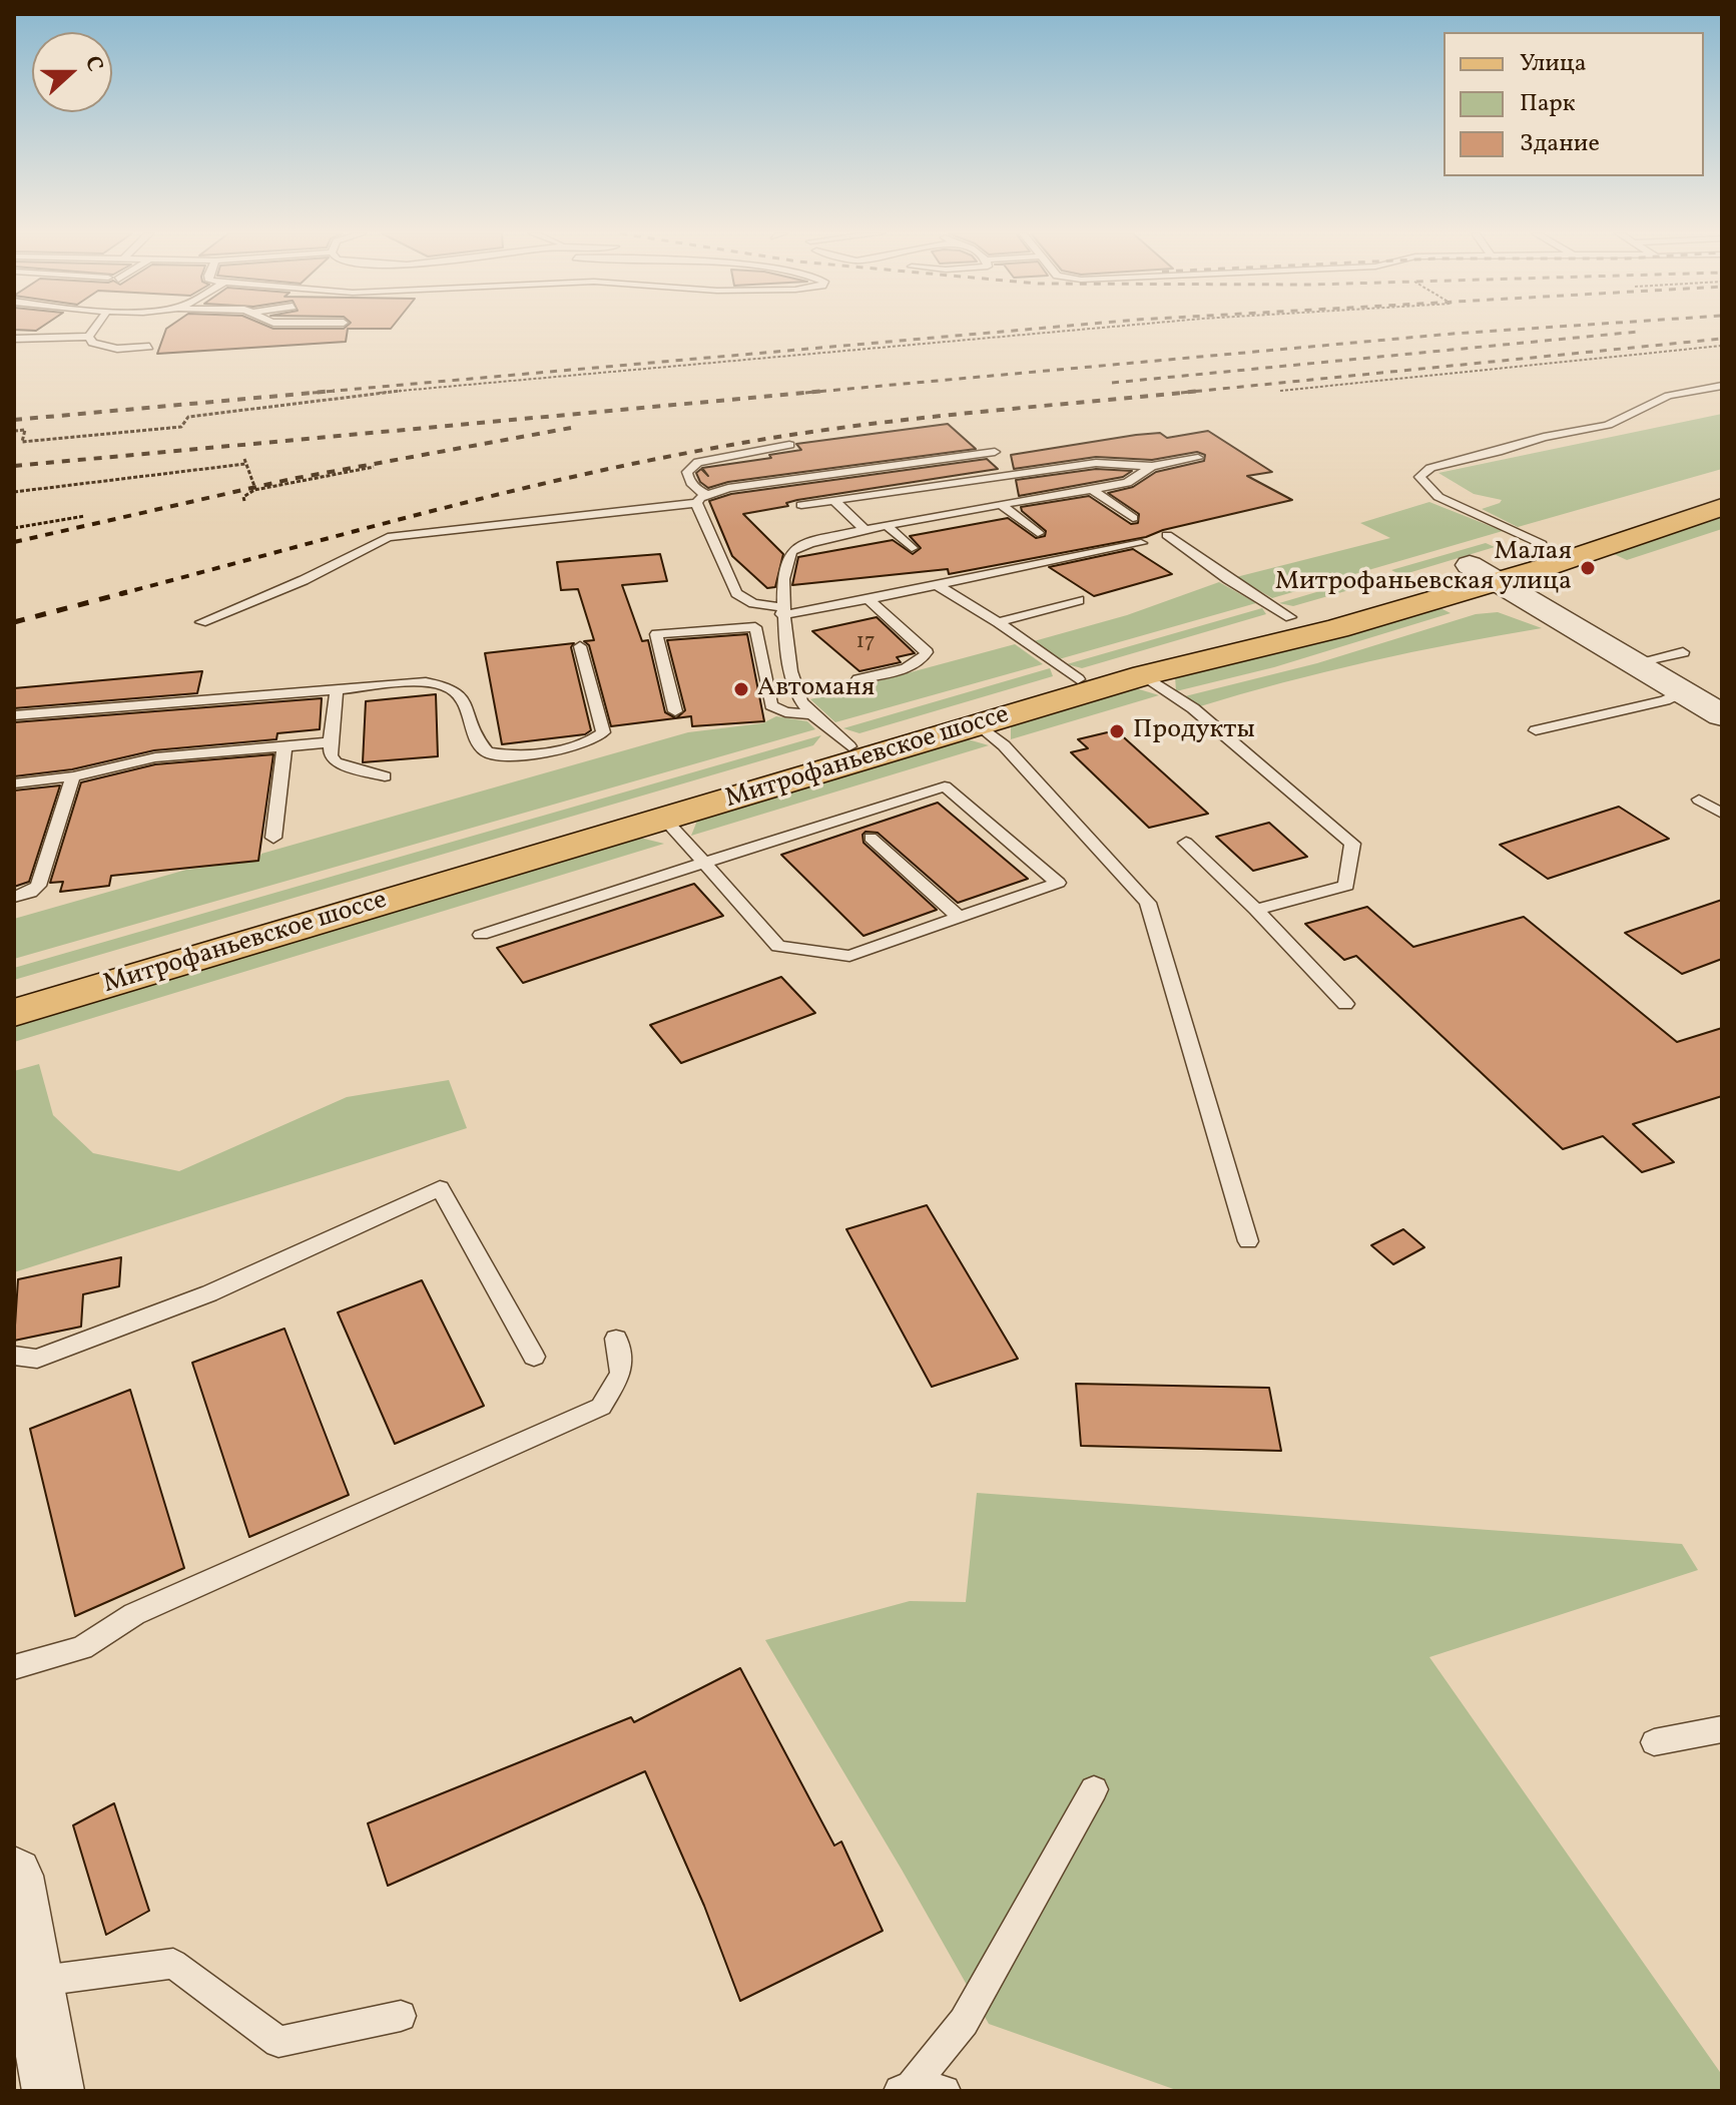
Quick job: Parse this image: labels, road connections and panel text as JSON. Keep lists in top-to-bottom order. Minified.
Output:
{"streets":{"main road":["Митрофаньевское шоссе"]},"places":["Малая Митрофаньевская улица","Автоманя","Продукты"],"house_numbers":["17"],"legend":["Улица","Парк","Здание"],"north":"right"}
